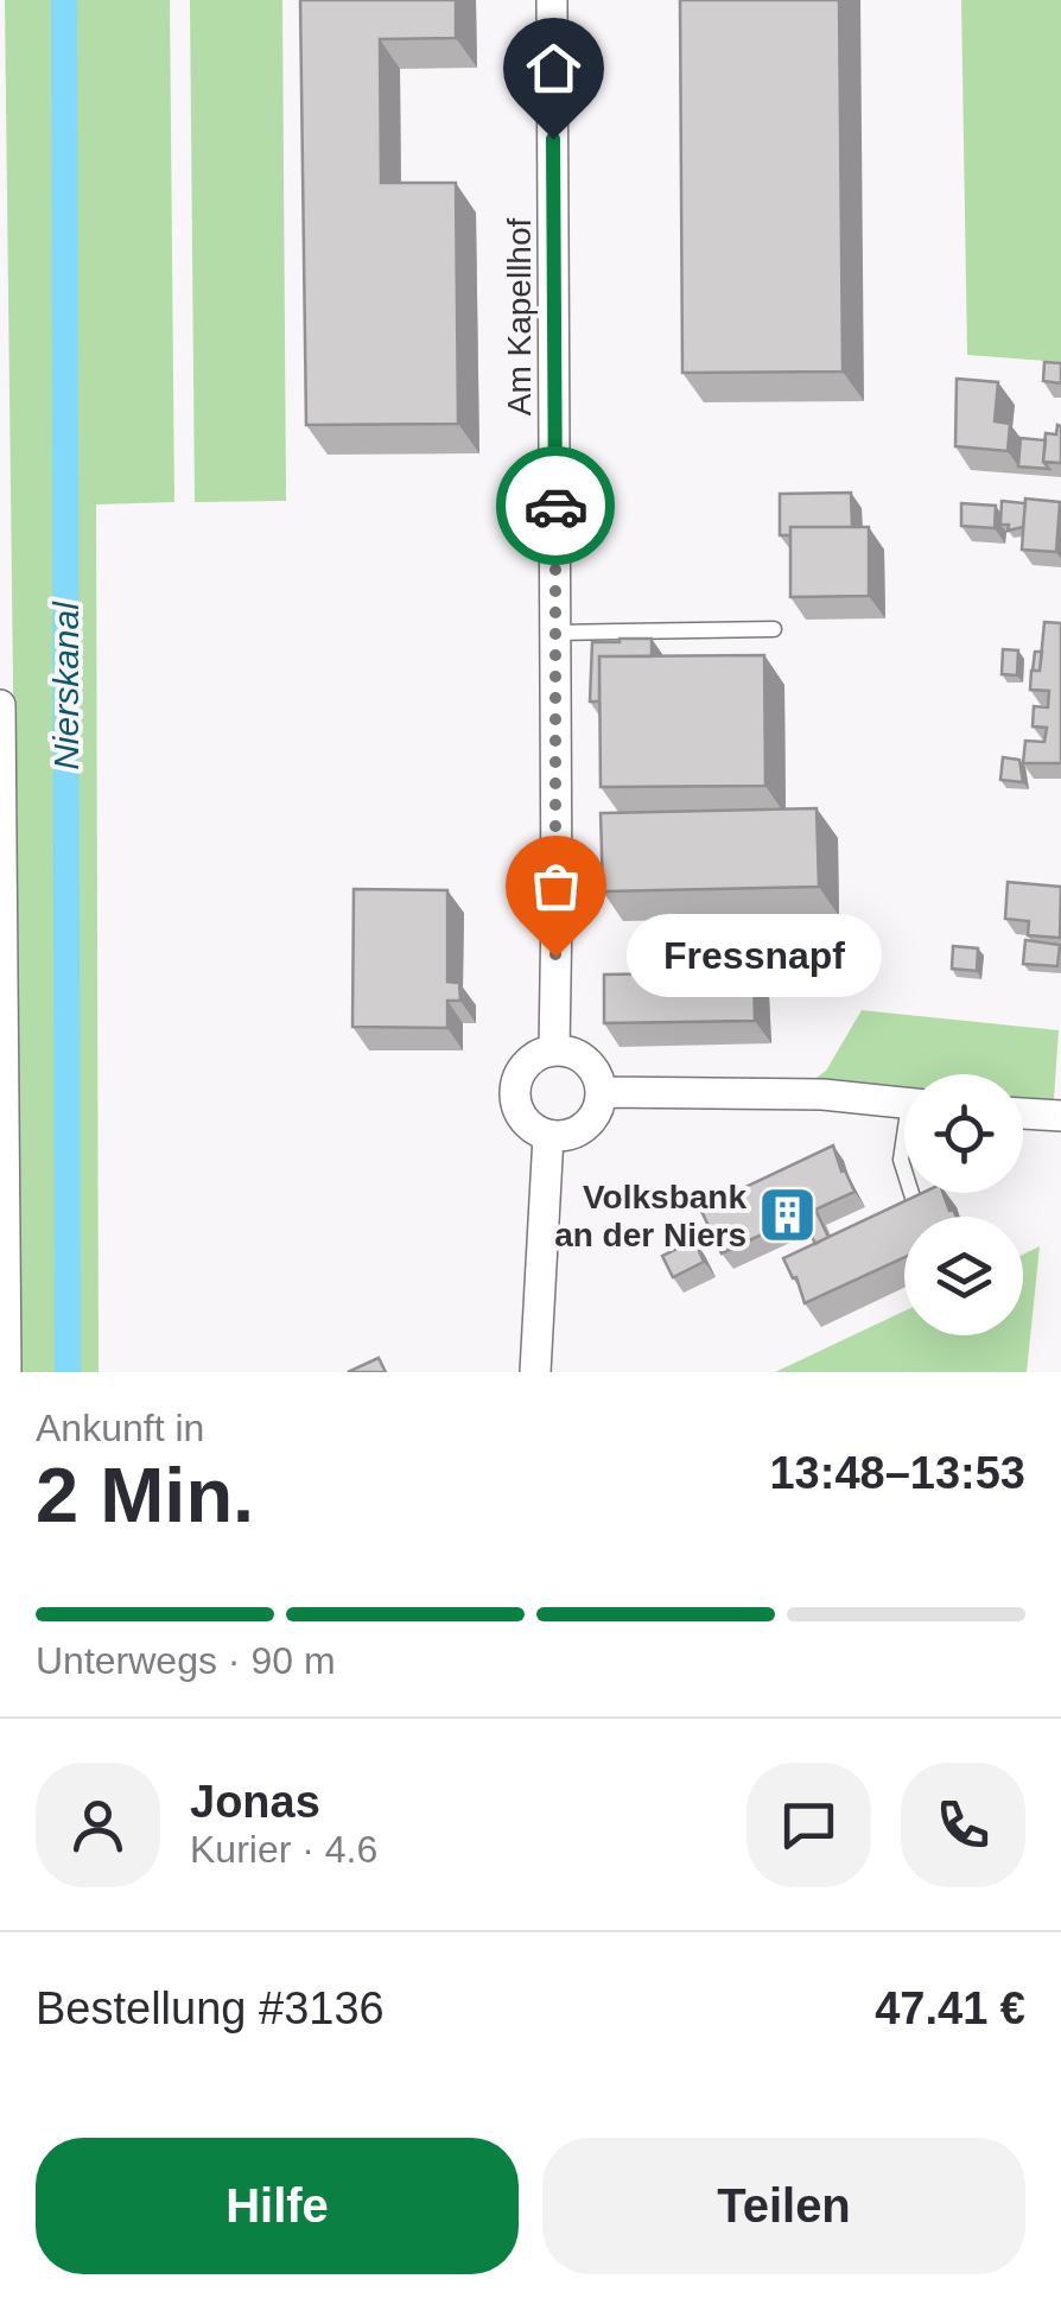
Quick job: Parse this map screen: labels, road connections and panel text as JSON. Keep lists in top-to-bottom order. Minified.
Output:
{"streets":{"street":["Am Kapellhof"]},"water":["Nierskanal"],"places":{"other":["Fressnapf"],"building":["Volksbank an der Niers"]},"page":{"bubble":"Fressnapf","heading":["2 Min.","Ankunft in","13:48–13:53"],"panel":["Jonas","Kurier · 4.6","Bestellung #3136","47.41 €"],"bar":"Unterwegs · 90 m","buttons":["Hilfe","Teilen"]}}
